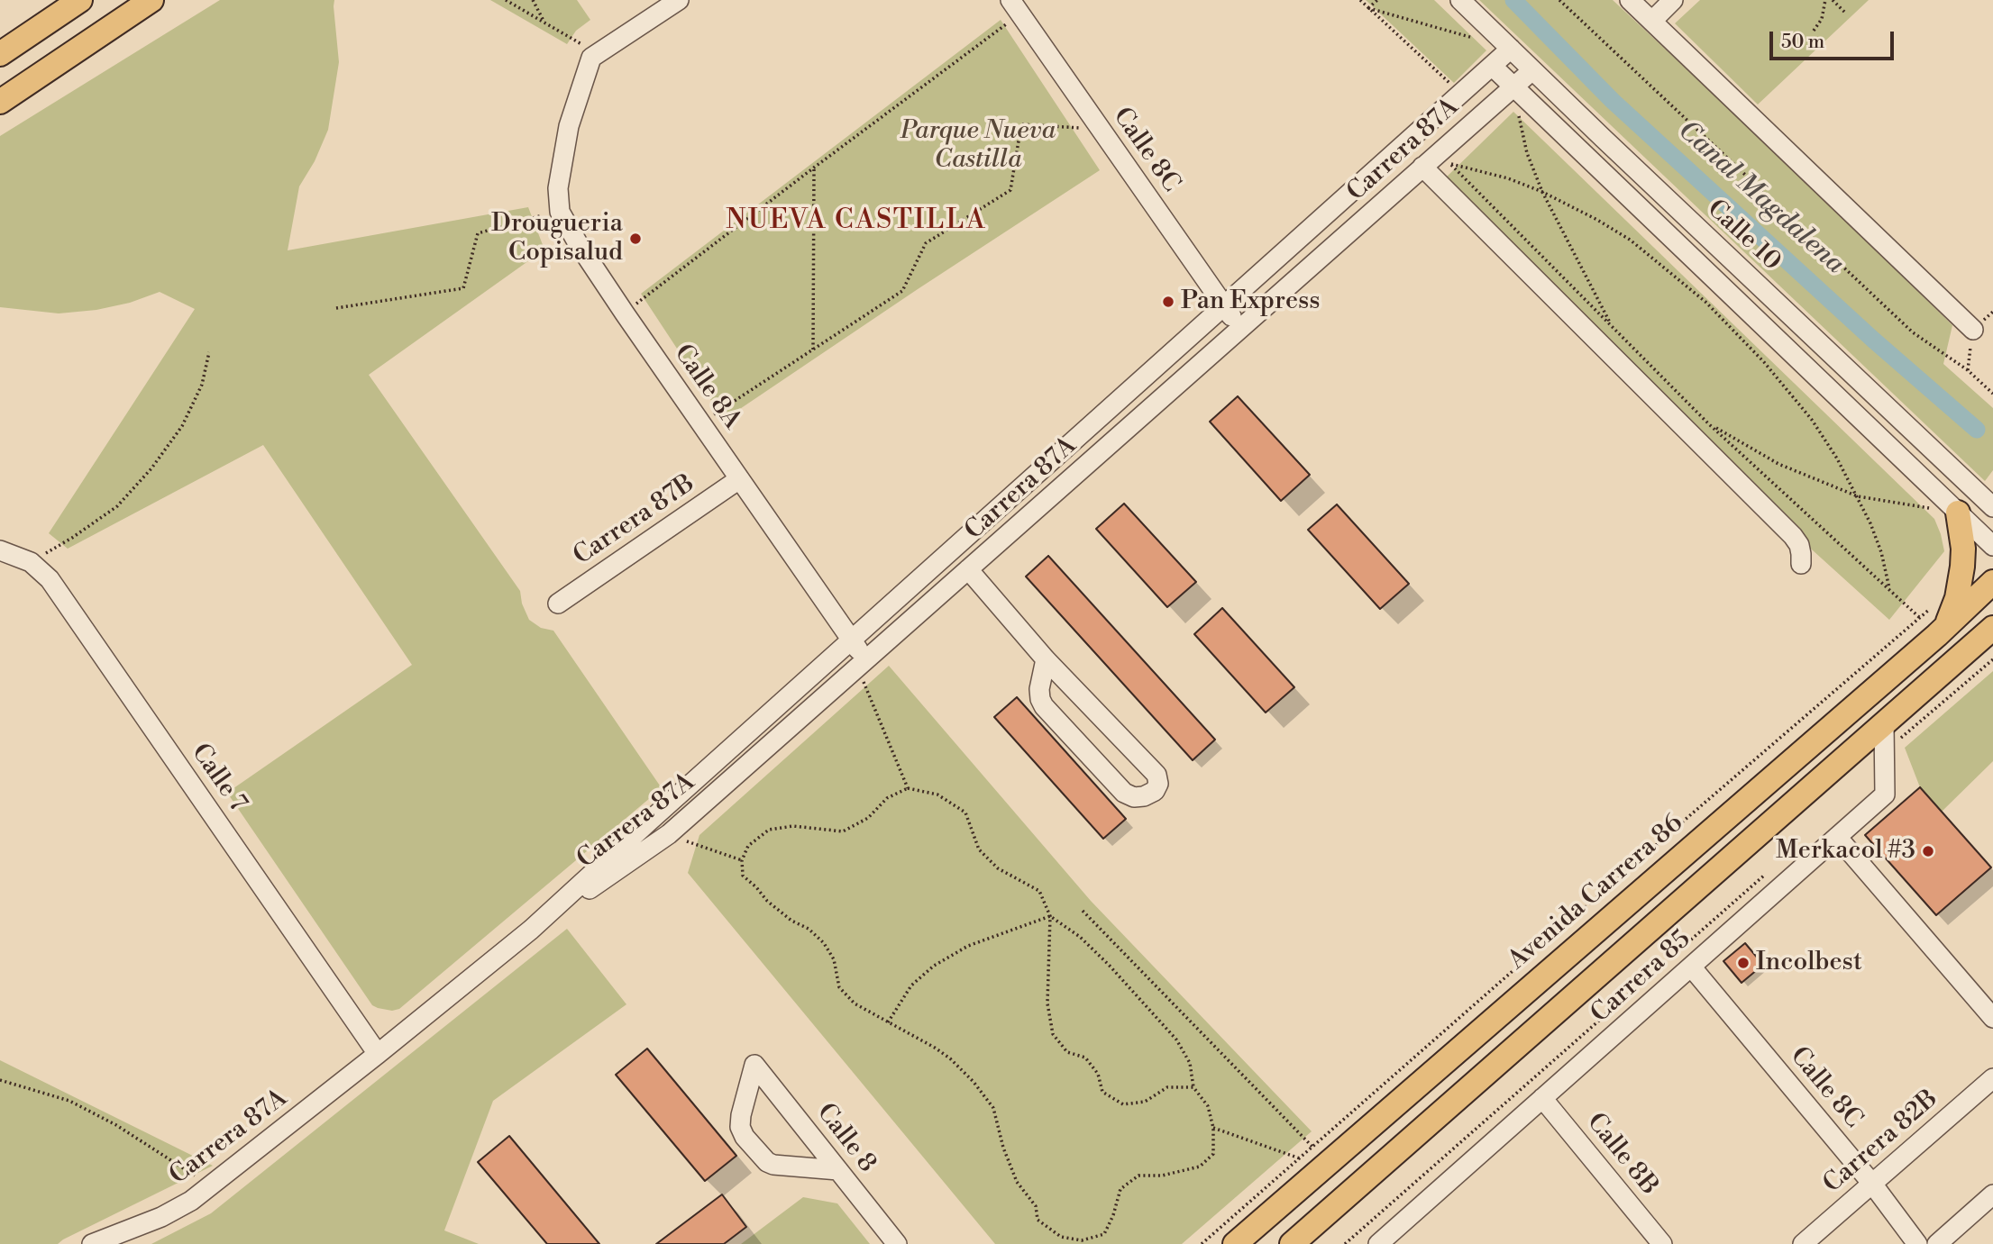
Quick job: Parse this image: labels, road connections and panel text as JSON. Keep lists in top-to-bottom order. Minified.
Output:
{"streets":{"main road":["Avenida Carrera 86"],"street":["Calle 8C","Carrera 87A","Calle 10","Calle 8A","Carrera 87B","Calle 7","Carrera 85","Calle 8","Carrera 82B","Calle 8B"]},"crossings":[["Calle 8C","Carrera 87A"],["Calle 8C","Carrera 85"],["Calle 8C","Carrera 82B"],["Carrera 87A","Calle 10"],["Carrera 87A","Calle 8A"],["Carrera 87A","Calle 7"],["Calle 8A","Carrera 87B"],["Carrera 85","Calle 8B"]],"districts":["NUEVA CASTILLA"],"water":["Canal Magdalena"],"parks":["Parque Nueva Castilla"],"places":["Drougueria Copisalud","Pan Express","Merkacol #3","Incolbest"],"scale_bar":"50 m"}
